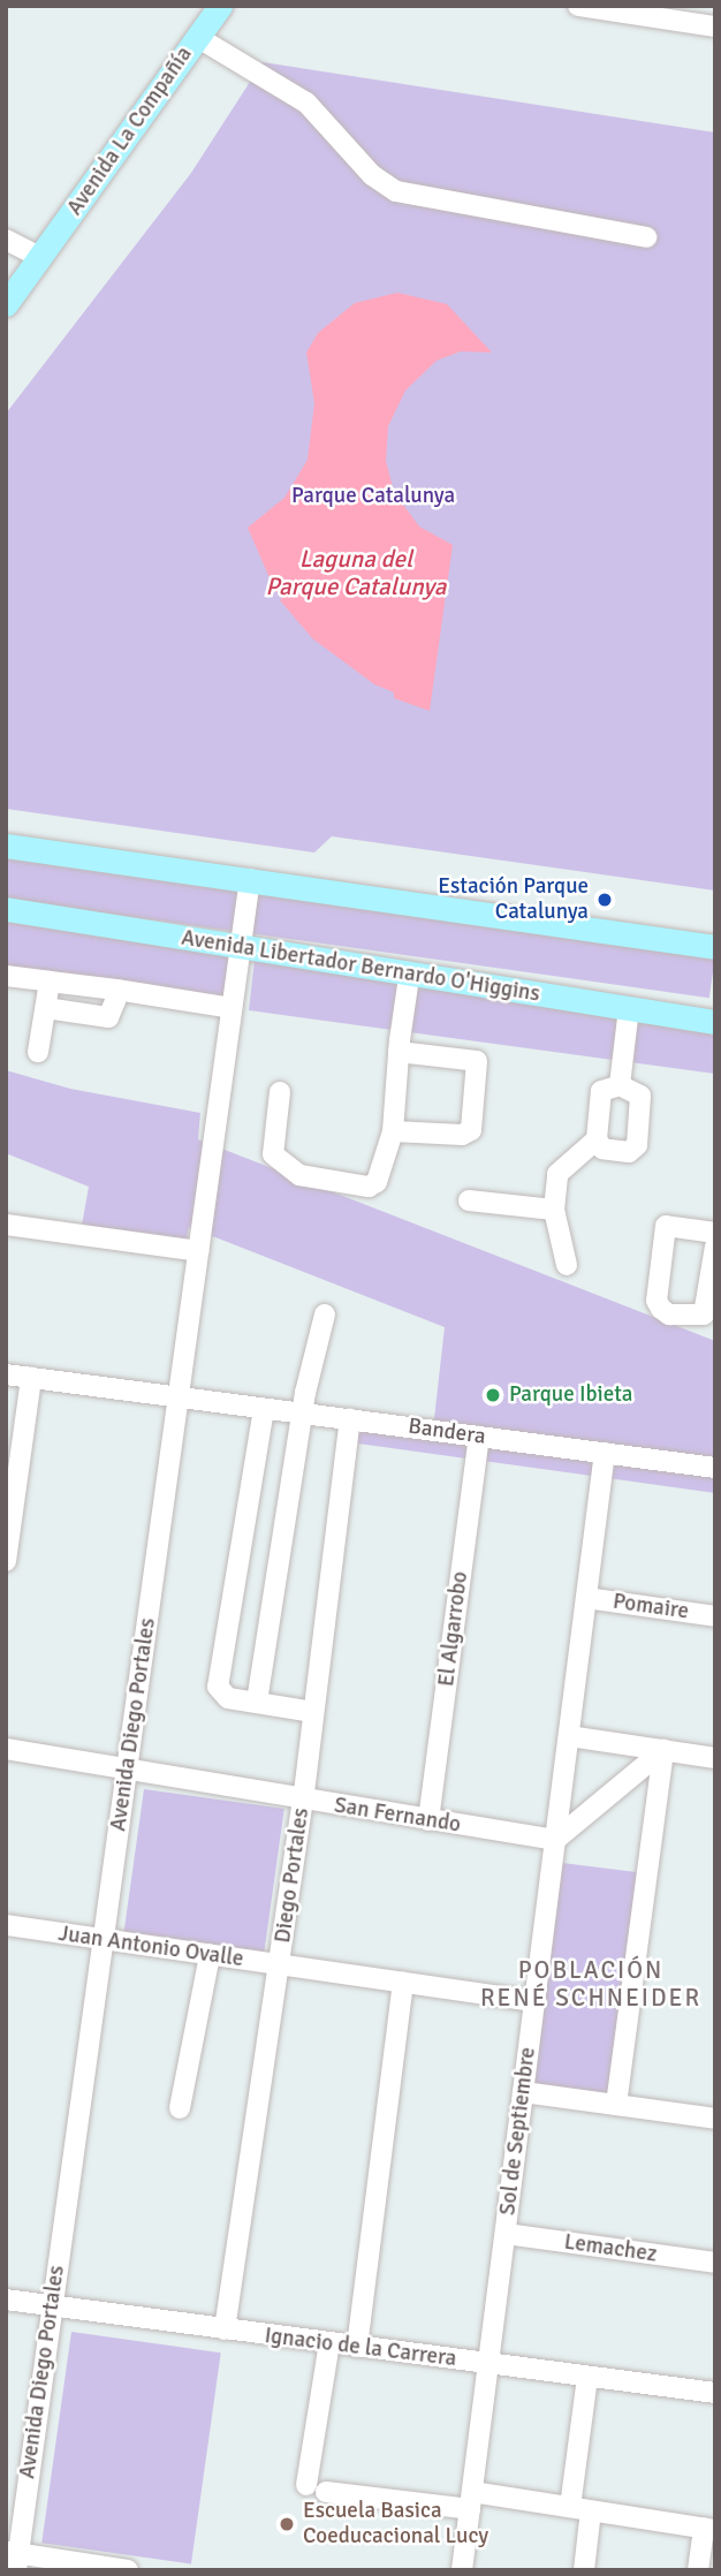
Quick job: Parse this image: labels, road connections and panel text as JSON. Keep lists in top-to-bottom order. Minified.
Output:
{"streets":{"main road":["Avenida La Compañía","Avenida Libertador Bernardo O'Higgins"],"street":["Bandera","Pomaire","El Algarrobo","Avenida Diego Portales","San Fernando","Diego Portales","Juan Antonio Ovalle","Sol de Septiembre","Lemachez","Ignacio de la Carrera"]},"crossings":[["Avenida Libertador Bernardo O'Higgins","Avenida Diego Portales"],["Bandera","El Algarrobo"],["Bandera","Avenida Diego Portales"],["Bandera","Diego Portales"],["Bandera","Sol de Septiembre"],["Pomaire","Sol de Septiembre"],["El Algarrobo","San Fernando"],["Avenida Diego Portales","San Fernando"],["Avenida Diego Portales","Juan Antonio Ovalle"],["Avenida Diego Portales","Ignacio de la Carrera"],["San Fernando","Diego Portales"],["San Fernando","Sol de Septiembre"],["Diego Portales","Juan Antonio Ovalle"],["Diego Portales","Ignacio de la Carrera"],["Juan Antonio Ovalle","Sol de Septiembre"],["Sol de Septiembre","Lemachez"],["Sol de Septiembre","Ignacio de la Carrera"]],"districts":["POBLACIÓN RENÉ SCHNEIDER"],"water":["Laguna del Parque Catalunya"],"parks":["Parque Catalunya"],"places":["Estación Parque Catalunya","Parque Ibieta","Escuela Basica Coeducacional Lucy"]}
